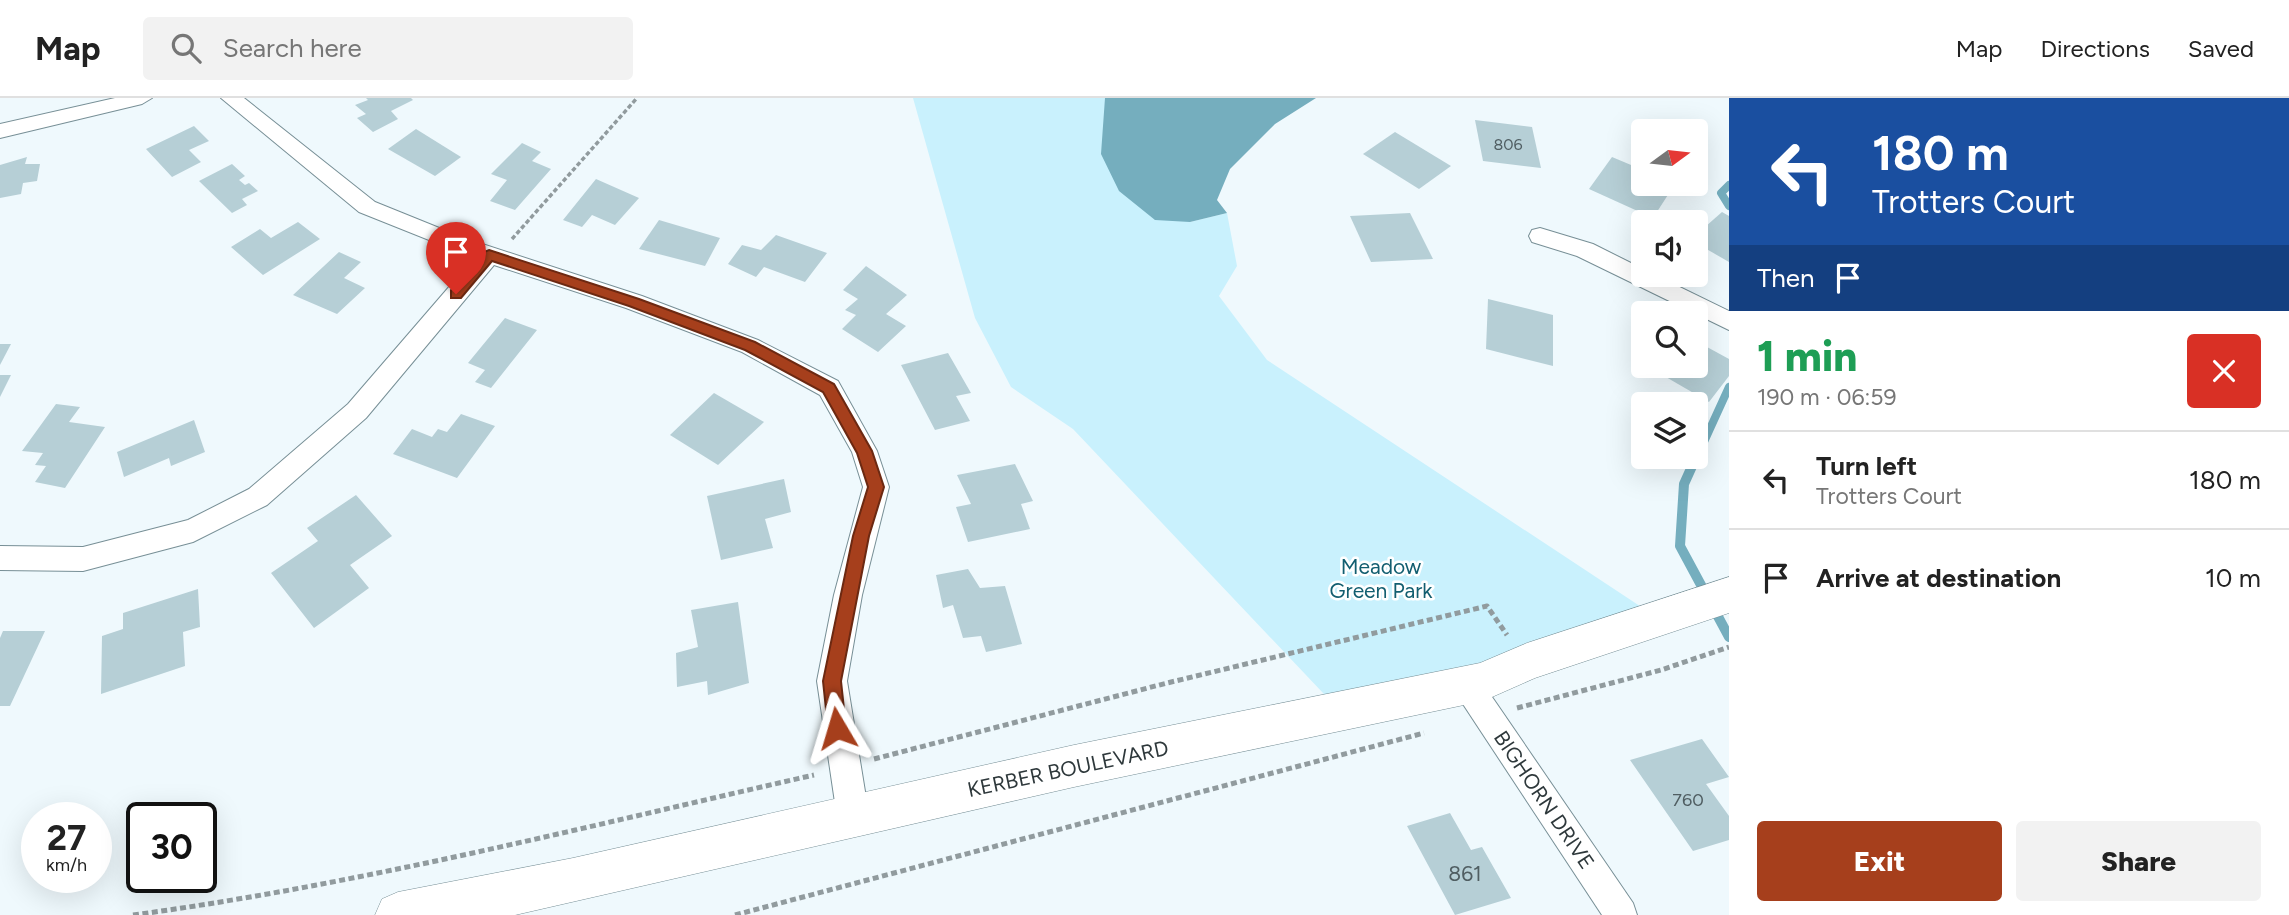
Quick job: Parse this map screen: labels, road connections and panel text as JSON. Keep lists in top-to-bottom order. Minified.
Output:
{"streets":{"street":["KERBER BOULEVARD","BIGHORN DRIVE"]},"crossings":[["KERBER BOULEVARD","BIGHORN DRIVE"]],"parks":["Meadow Green Park"],"house_numbers":["806","760","861"],"north":"right","page":{"header":"Map","search":"Search here","nav":["Map","Directions","Saved"],"turn":["180 m","Trotters Court"],"then":"Then","heading":["1 min","190 m · 06:59"],"list":[{"name":"Turn left","note":"Trotters Court","value":"180 m"},{"name":"Arrive at destination","value":"10 m"}],"speed":"27 km/h","limit":"30","buttons":["Exit","Share"]}}
